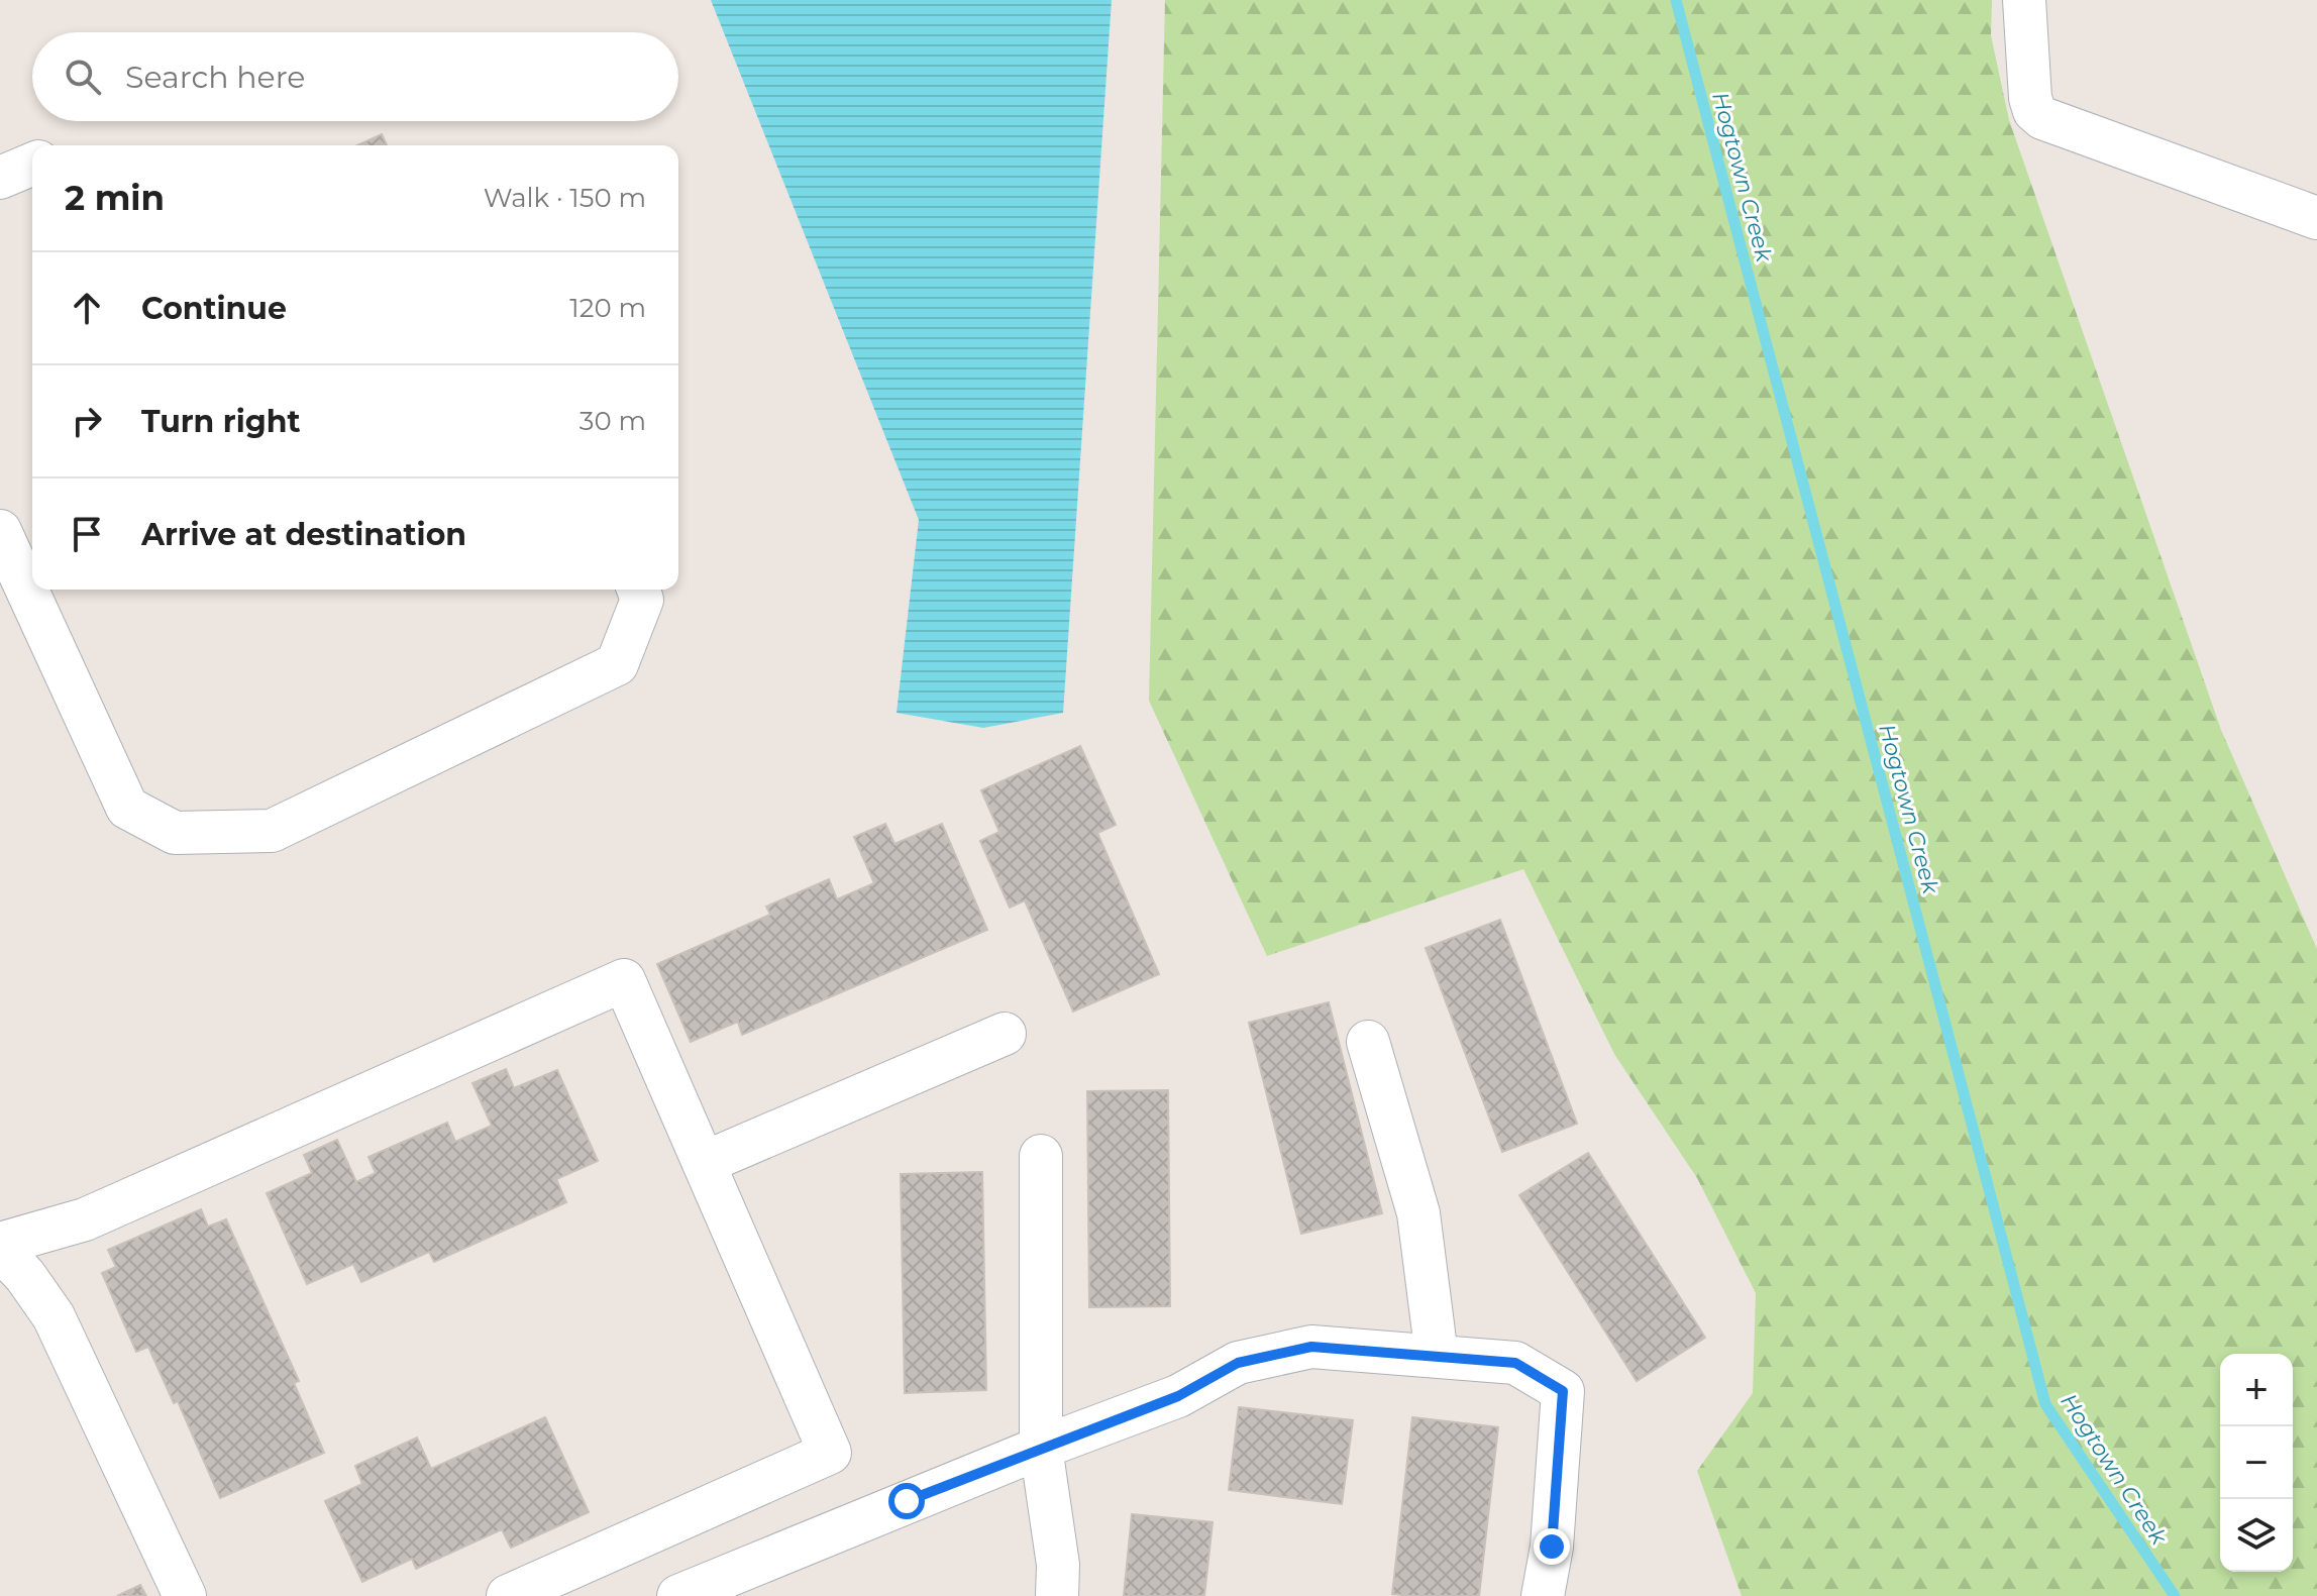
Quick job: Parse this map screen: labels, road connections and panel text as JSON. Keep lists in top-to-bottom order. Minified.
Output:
{"water":["Hogtown Creek"],"page":{"search":"Search here","heading":["2 min","Walk · 150 m"],"list":[["Continue","120 m"],["Turn right","30 m"],"Arrive at destination"],"map_buttons":["+","−"]}}
